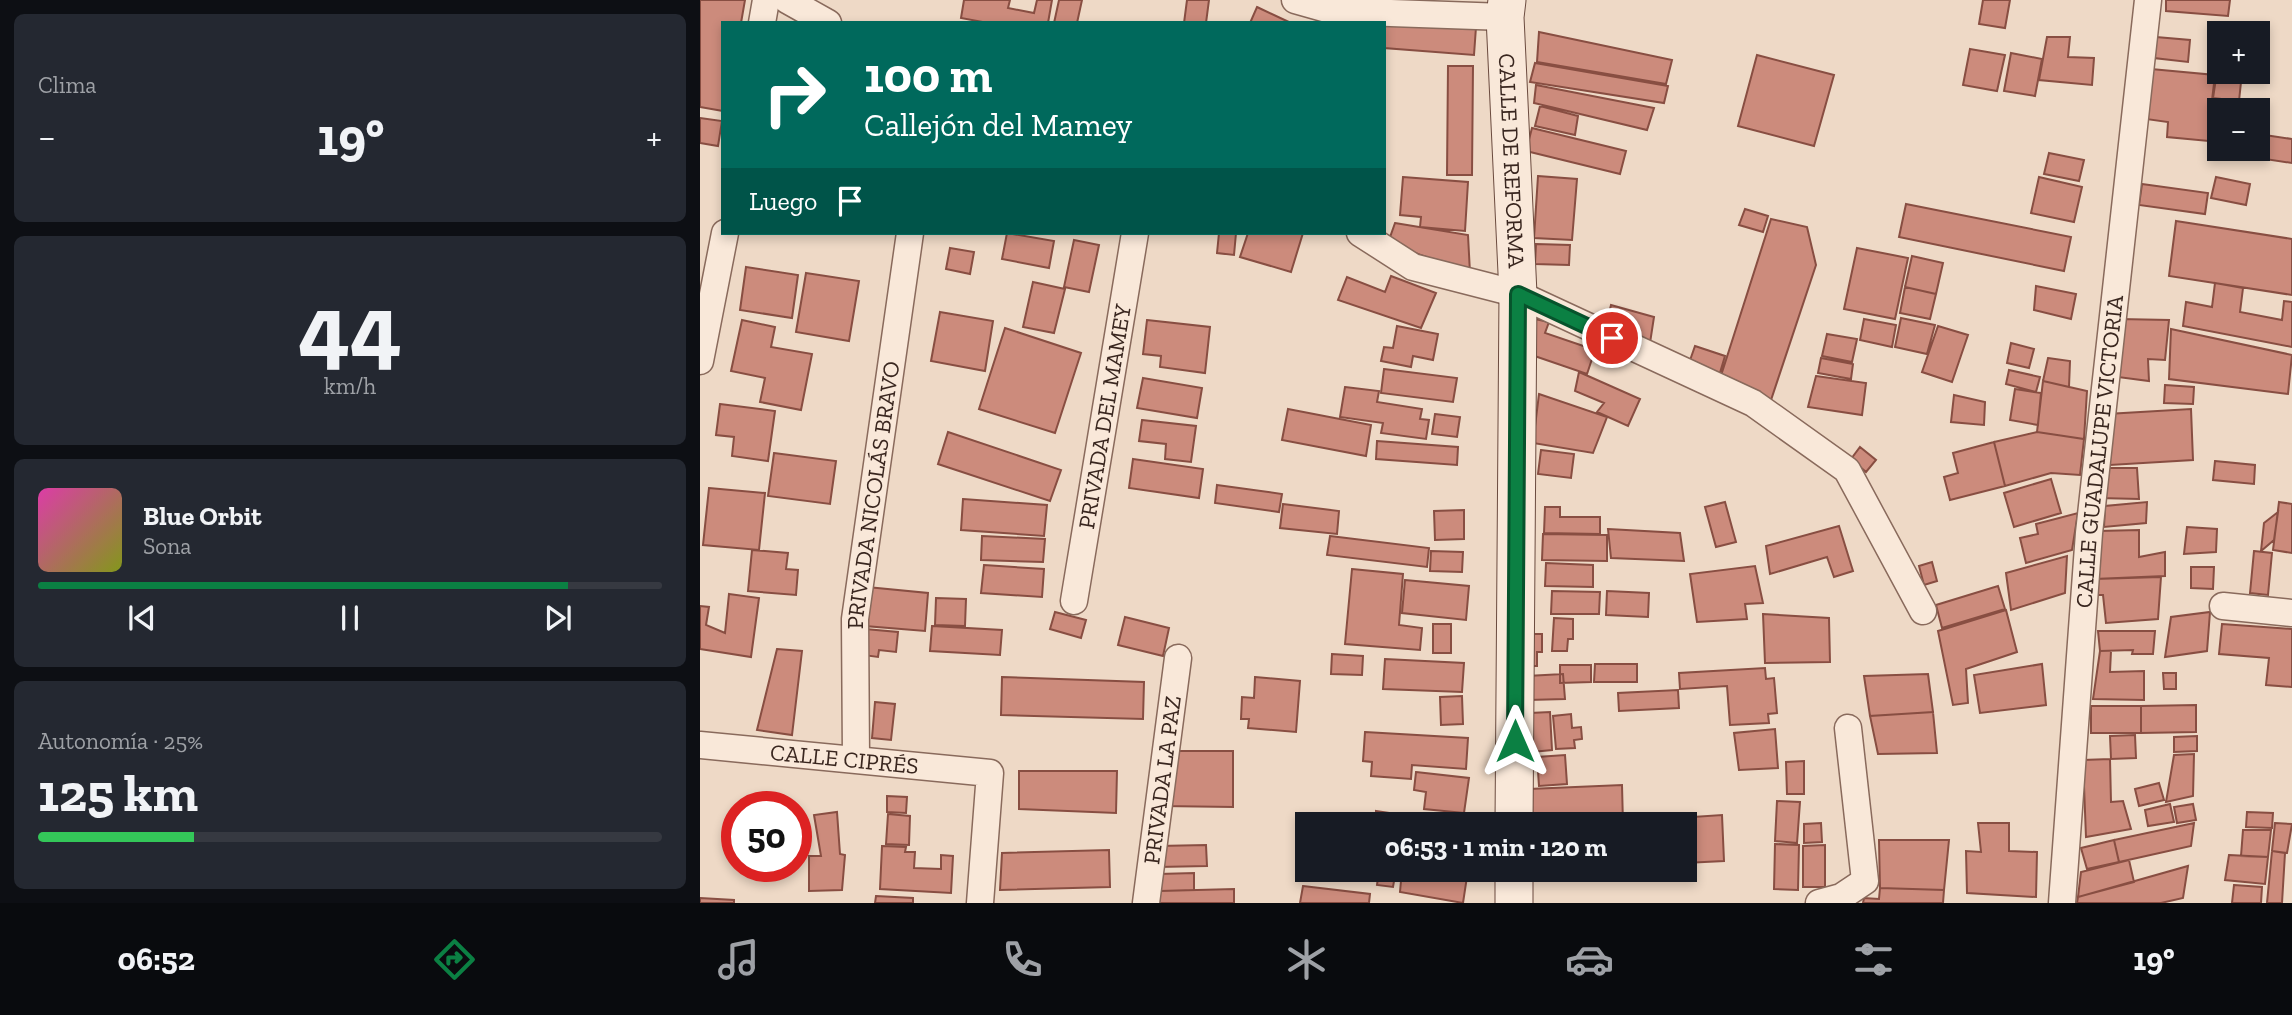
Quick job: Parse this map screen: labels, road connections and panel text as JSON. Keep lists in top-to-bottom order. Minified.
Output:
{"streets":{"main road":["CALLE DE REFORMA"],"street":["PRIVADA DEL MAMEY","CALLE GUADALUPE VICTORIA","PRIVADA NICOLÁS BRAVO","CALLE CIPRÉS","PRIVADA LA PAZ"]},"crossings":[["PRIVADA NICOLÁS BRAVO","CALLE CIPRÉS"]],"page":{"tile":["Clima",["44","km/h"],["Autonomía · 25%","125 km"]],"map_buttons":["+","−"],"turn":["100 m","Callejón del Mamey"],"heat":["−","19°","+"],"then":"Luego","song":["Blue Orbit","Sona"],"limit":"50","trip":"06:53 · 1 min · 120 m","tabs":["06:52","19°"]}}
